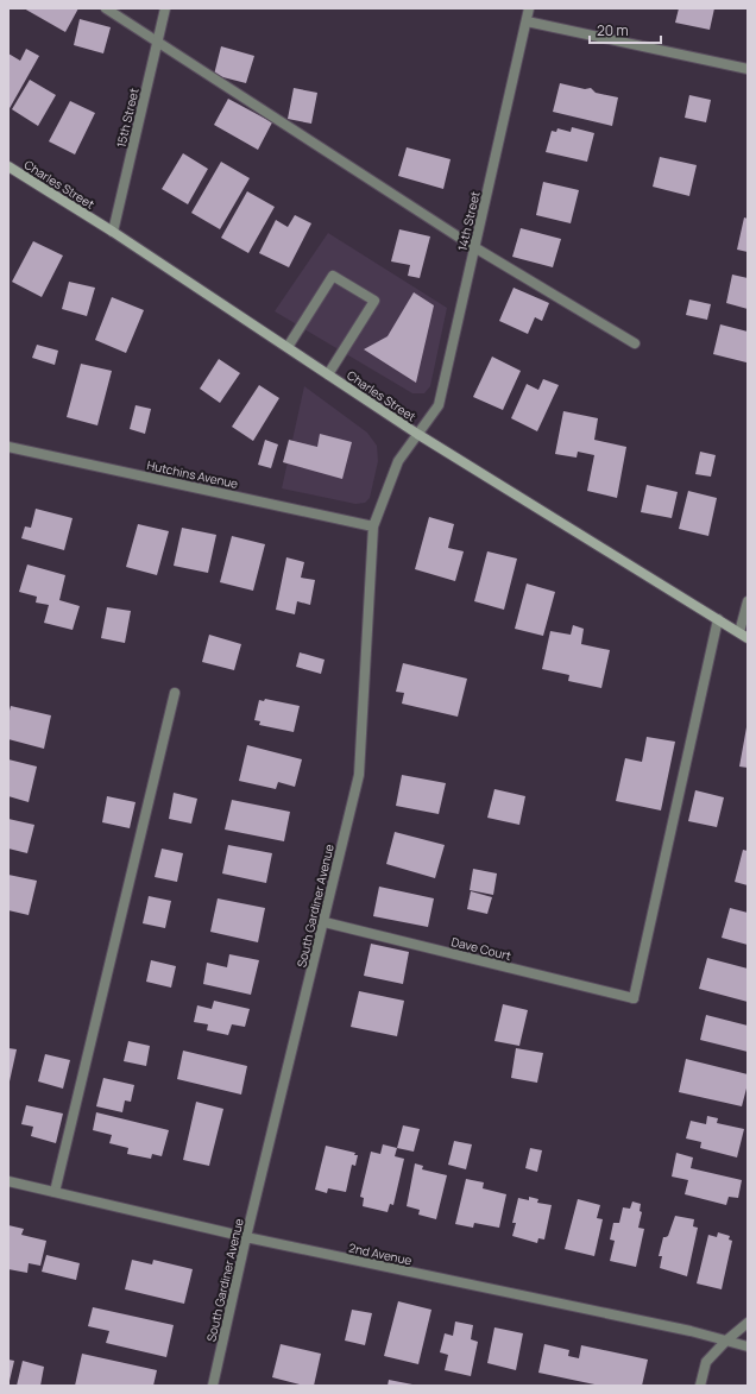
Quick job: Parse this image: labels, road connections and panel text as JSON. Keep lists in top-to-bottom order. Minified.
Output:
{"streets":{"main road":["Charles Street"],"street":["15th Street","14th Street","Hutchins Avenue","South Gardiner Avenue","Dave Court","2nd Avenue"]},"crossings":[["15th Street","Charles Street"],["Charles Street","14th Street"],["Charles Street","South Gardiner Avenue"],["Charles Street","Dave Court"],["14th Street","South Gardiner Avenue"],["Hutchins Avenue","South Gardiner Avenue"],["South Gardiner Avenue","Dave Court"],["South Gardiner Avenue","2nd Avenue"]],"scale_bar":"20 m"}
